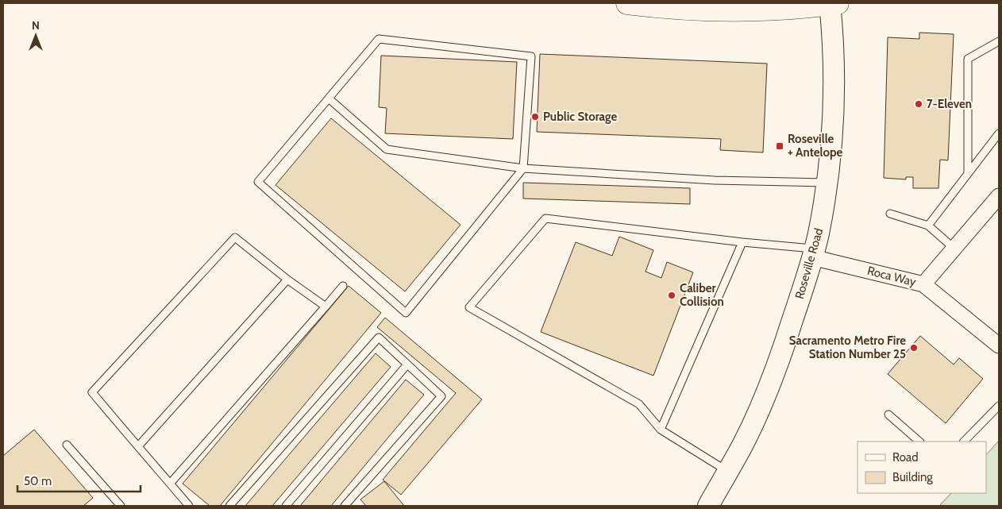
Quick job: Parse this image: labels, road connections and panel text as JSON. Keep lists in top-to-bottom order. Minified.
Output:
{"streets":{"main road":["Roseville Road"],"street":["Roca Way"]},"crossings":[["Roseville Road","Roca Way"]],"places":{"other":["7-Eleven","Public Storage","Caliber Collision","Sacramento Metro Fire Station Number 25"],"transit":["Roseville + Antelope"]},"legend":["Road","Building"],"scale_bar":"50 m","north":"top"}
